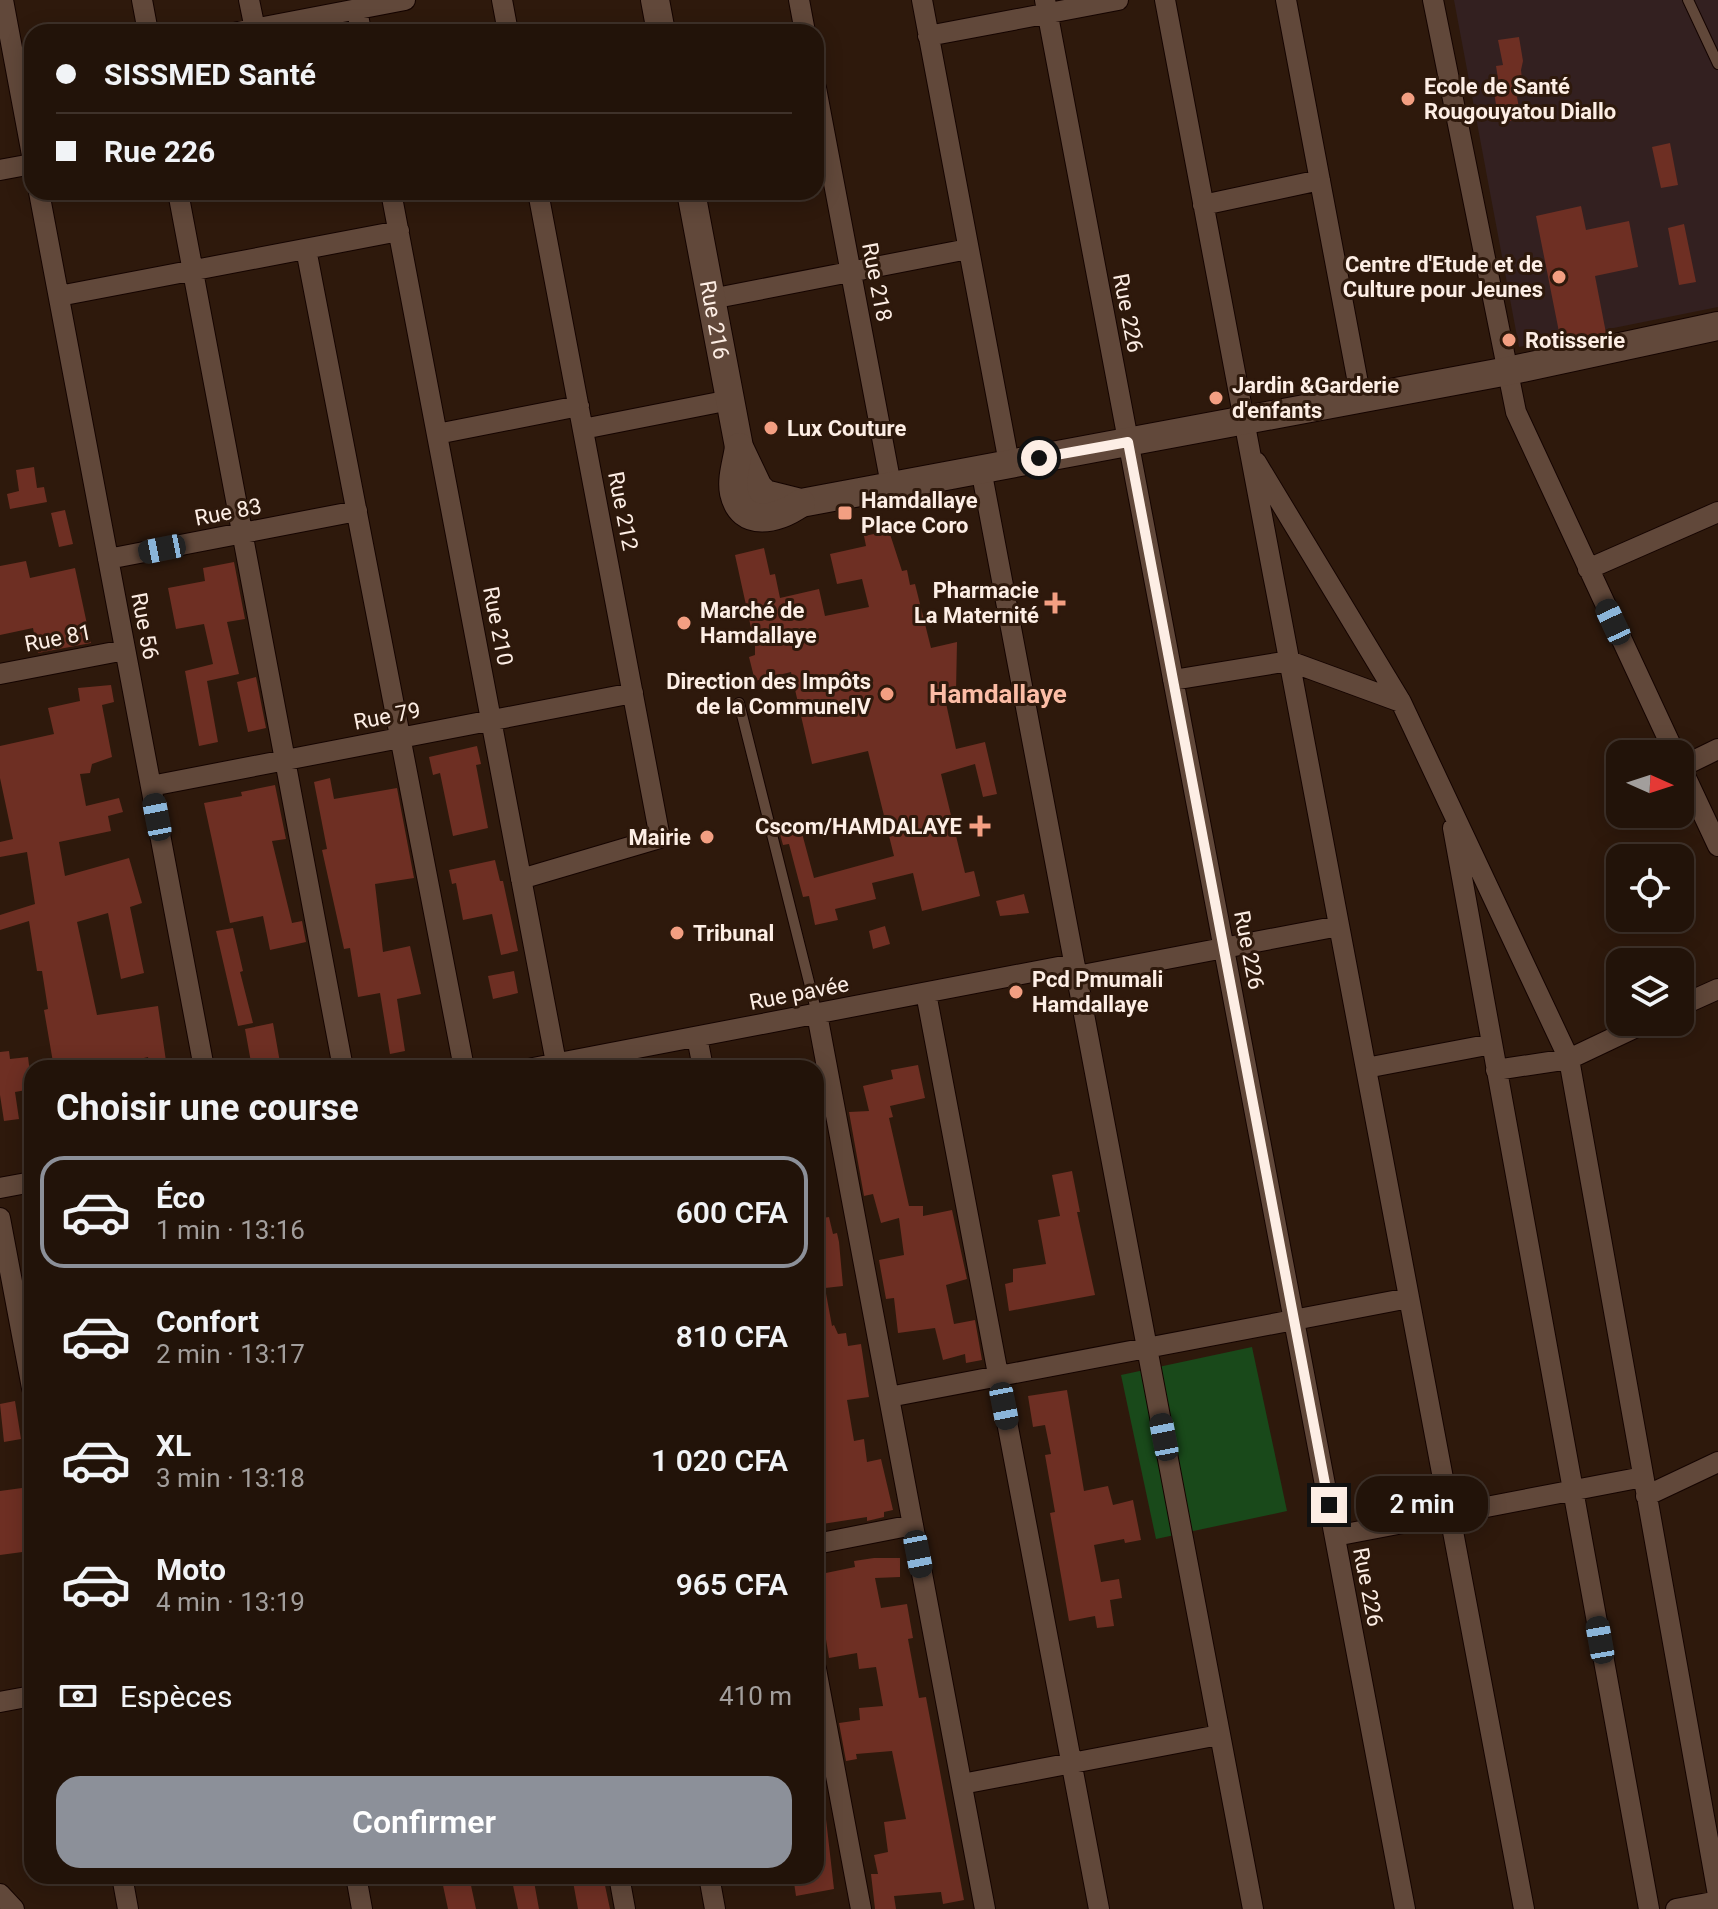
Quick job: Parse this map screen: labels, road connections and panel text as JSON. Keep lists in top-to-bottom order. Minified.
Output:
{"streets":{"street":["Rue 218","Rue 226","Rue 216","Rue 212","Rue 83","Rue 56","Rue 210","Rue 81","Rue 79","Rue pavée"]},"crossings":[["Rue 218","Rue 216"],["Rue 226","Rue pavée"],["Rue 212","Rue 210"],["Rue 212","Rue 79"],["Rue 83","Rue 56"],["Rue 56","Rue 81"],["Rue 56","Rue 79"],["Rue 210","Rue 79"]],"districts":["Hamdallaye"],"places":{"other":["Ecole de Santé Rougouyatou Diallo","Centre d'Etude et de Culture pour Jeunes","Rotisserie","Jardin &Garderie d'enfants","Lux Couture","Marché de Hamdallaye","Direction des Impôts de la CommuneIV","Mairie","Tribunal","Pcd Pmumali Hamdallaye"],"transit":["Hamdallaye Place Coro"],"health":["Pharmacie La Maternité","Cscom/HAMDALAYE"]},"north":"right","page":{"banner":["SISSMED Santé","Rue 226"],"heading":"Choisir une course","list":[{"name":"Éco","note":"1 min · 13:16","value":"600 CFA"},{"name":"Confort","note":"2 min · 13:17","value":"810 CFA"},{"name":"XL","note":"3 min · 13:18","value":"1 020 CFA"},{"name":"Moto","note":"4 min · 13:19","value":"965 CFA"}],"bubble":"2 min","pay":["Espèces","410 m"],"buttons":"Confirmer"}}
